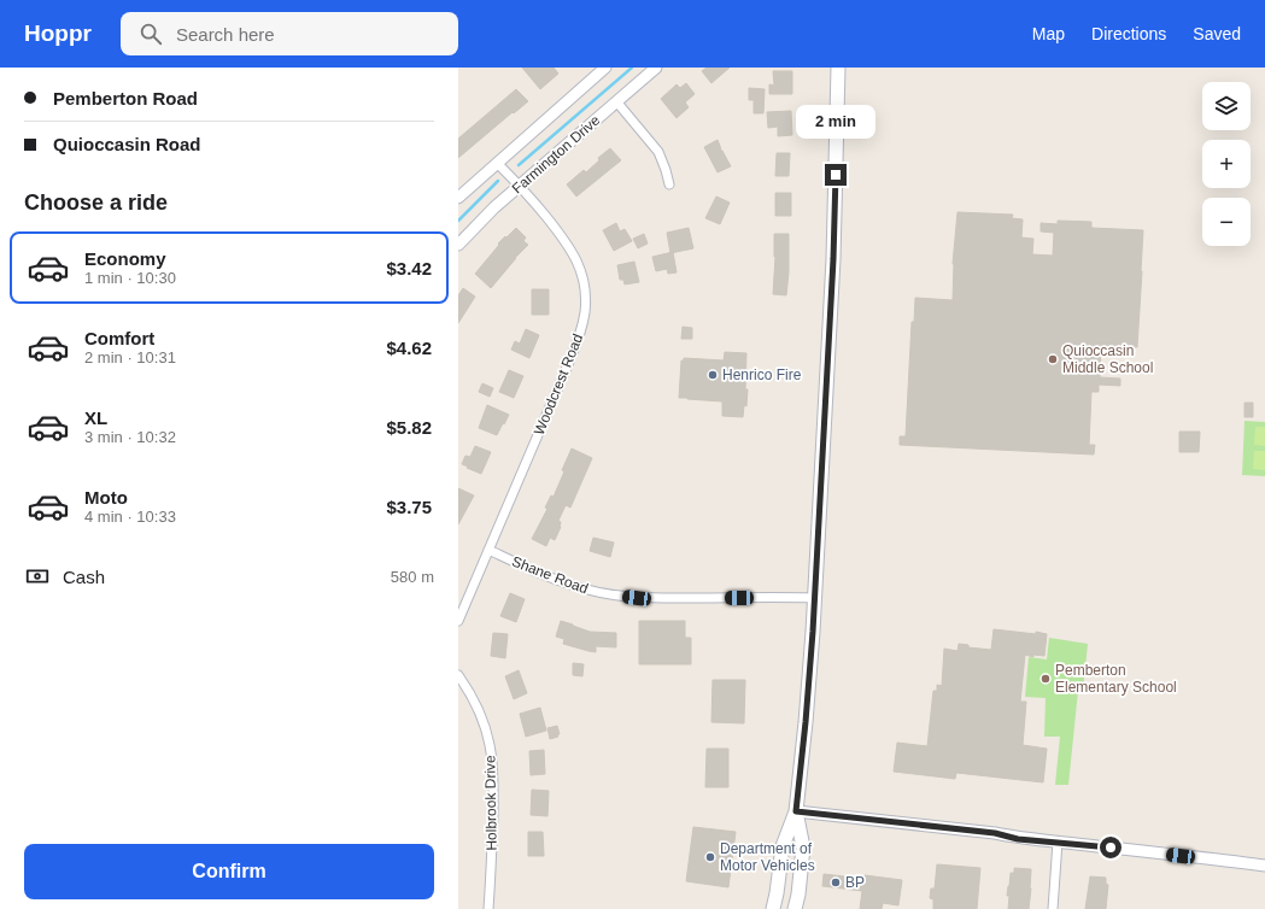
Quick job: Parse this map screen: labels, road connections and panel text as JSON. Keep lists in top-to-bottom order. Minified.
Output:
{"streets":{"street":["Farmington Drive","Woodcrest Road","Shane Road","Holbrook Drive"]},"crossings":[["Farmington Drive","Woodcrest Road"],["Woodcrest Road","Shane Road"]],"places":["Quioccasin Middle School","Henrico Fire","Pemberton Elementary School","Department of Motor Vehicles","BP"],"page":{"header":"Hoppr","search":"Search here","nav":["Map","Directions","Saved"],"banner":["Pemberton Road","Quioccasin Road"],"map_buttons":["+","−"],"bubble":"2 min","heading":"Choose a ride","list":[{"name":"Economy","note":"1 min · 10:30","value":"$3.42"},{"name":"Comfort","note":"2 min · 10:31","value":"$4.62"},{"name":"XL","note":"3 min · 10:32","value":"$5.82"},{"name":"Moto","note":"4 min · 10:33","value":"$3.75"}],"pay":["Cash","580 m"],"buttons":"Confirm"}}
